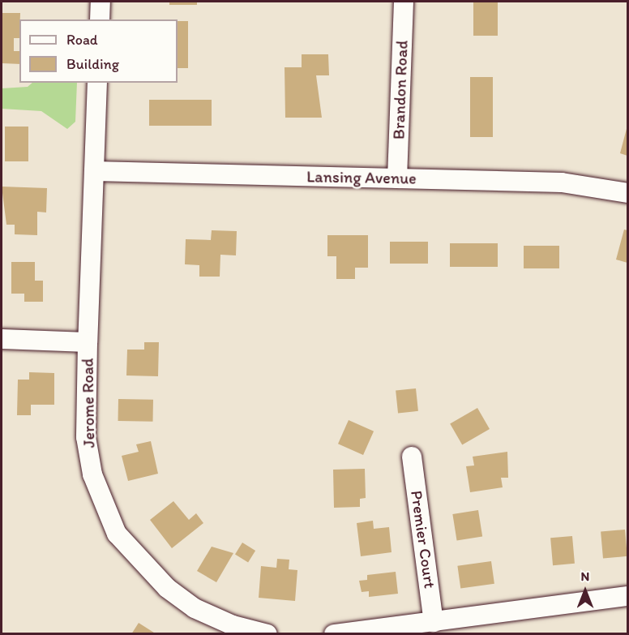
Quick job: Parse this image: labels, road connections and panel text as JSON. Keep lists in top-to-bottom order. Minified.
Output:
{"streets":{"street":["Brandon Road","Lansing Avenue","Jerome Road","Premier Court"]},"crossings":[["Brandon Road","Lansing Avenue"],["Lansing Avenue","Jerome Road"]],"legend":["Road","Building"],"north":"top"}
